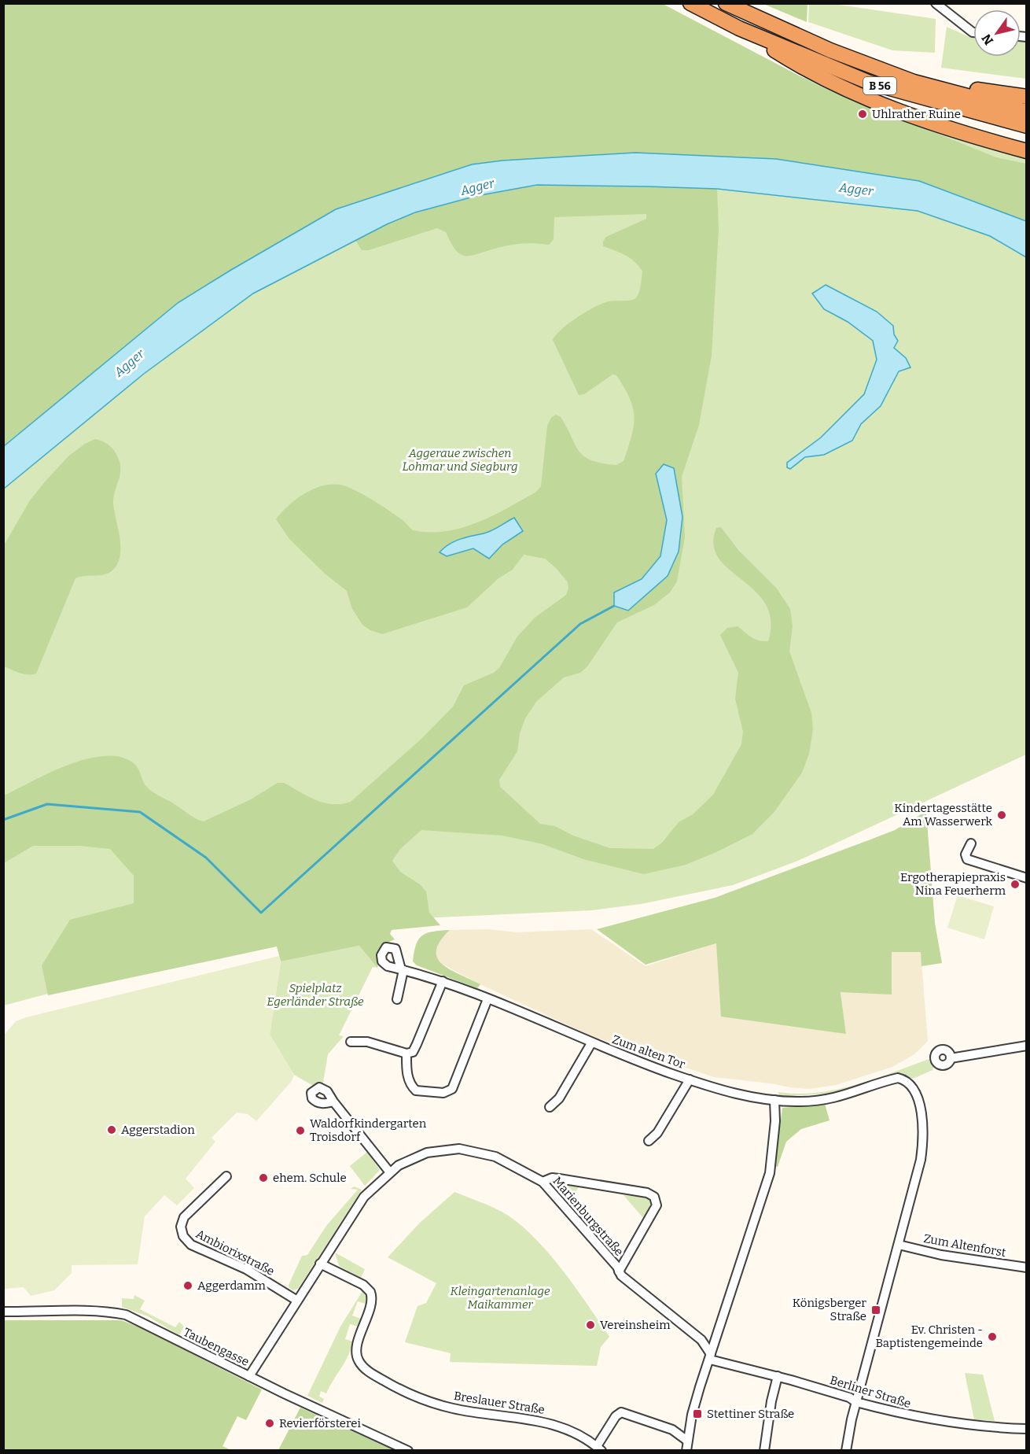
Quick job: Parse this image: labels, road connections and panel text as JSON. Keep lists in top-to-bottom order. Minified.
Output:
{"streets":{"highway":["B 56"],"street":["Zum alten Tor","Marienburgstraße","Zum Altenforst","Ambiorixstraße","Taubengasse","Berliner Straße","Breslauer Straße"]},"crossings":[["Zum alten Tor","Zum Altenforst"],["Marienburgstraße","Ambiorixstraße"],["Marienburgstraße","Taubengasse"],["Marienburgstraße","Berliner Straße"],["Marienburgstraße","Breslauer Straße"]],"water":["Agger"],"parks":["Aggeraue zwischen Lohmar und Siegburg","Spielplatz Egerländer Straße","Kleingartenanlage Maikammer"],"places":{"other":["Uhlrather Ruine","Kindertagesstätte Am Wasserwerk","Ergotherapiepraxis Nina Feuerherm","Aggerstadion","Waldorfkindergarten Troisdorf","ehem. Schule","Aggerdamm","Vereinsheim","Ev. Christen - Baptistengemeinde","Revierförsterei"],"transit":["Königsberger Straße","Stettiner Straße"]},"north":"bottom left"}
